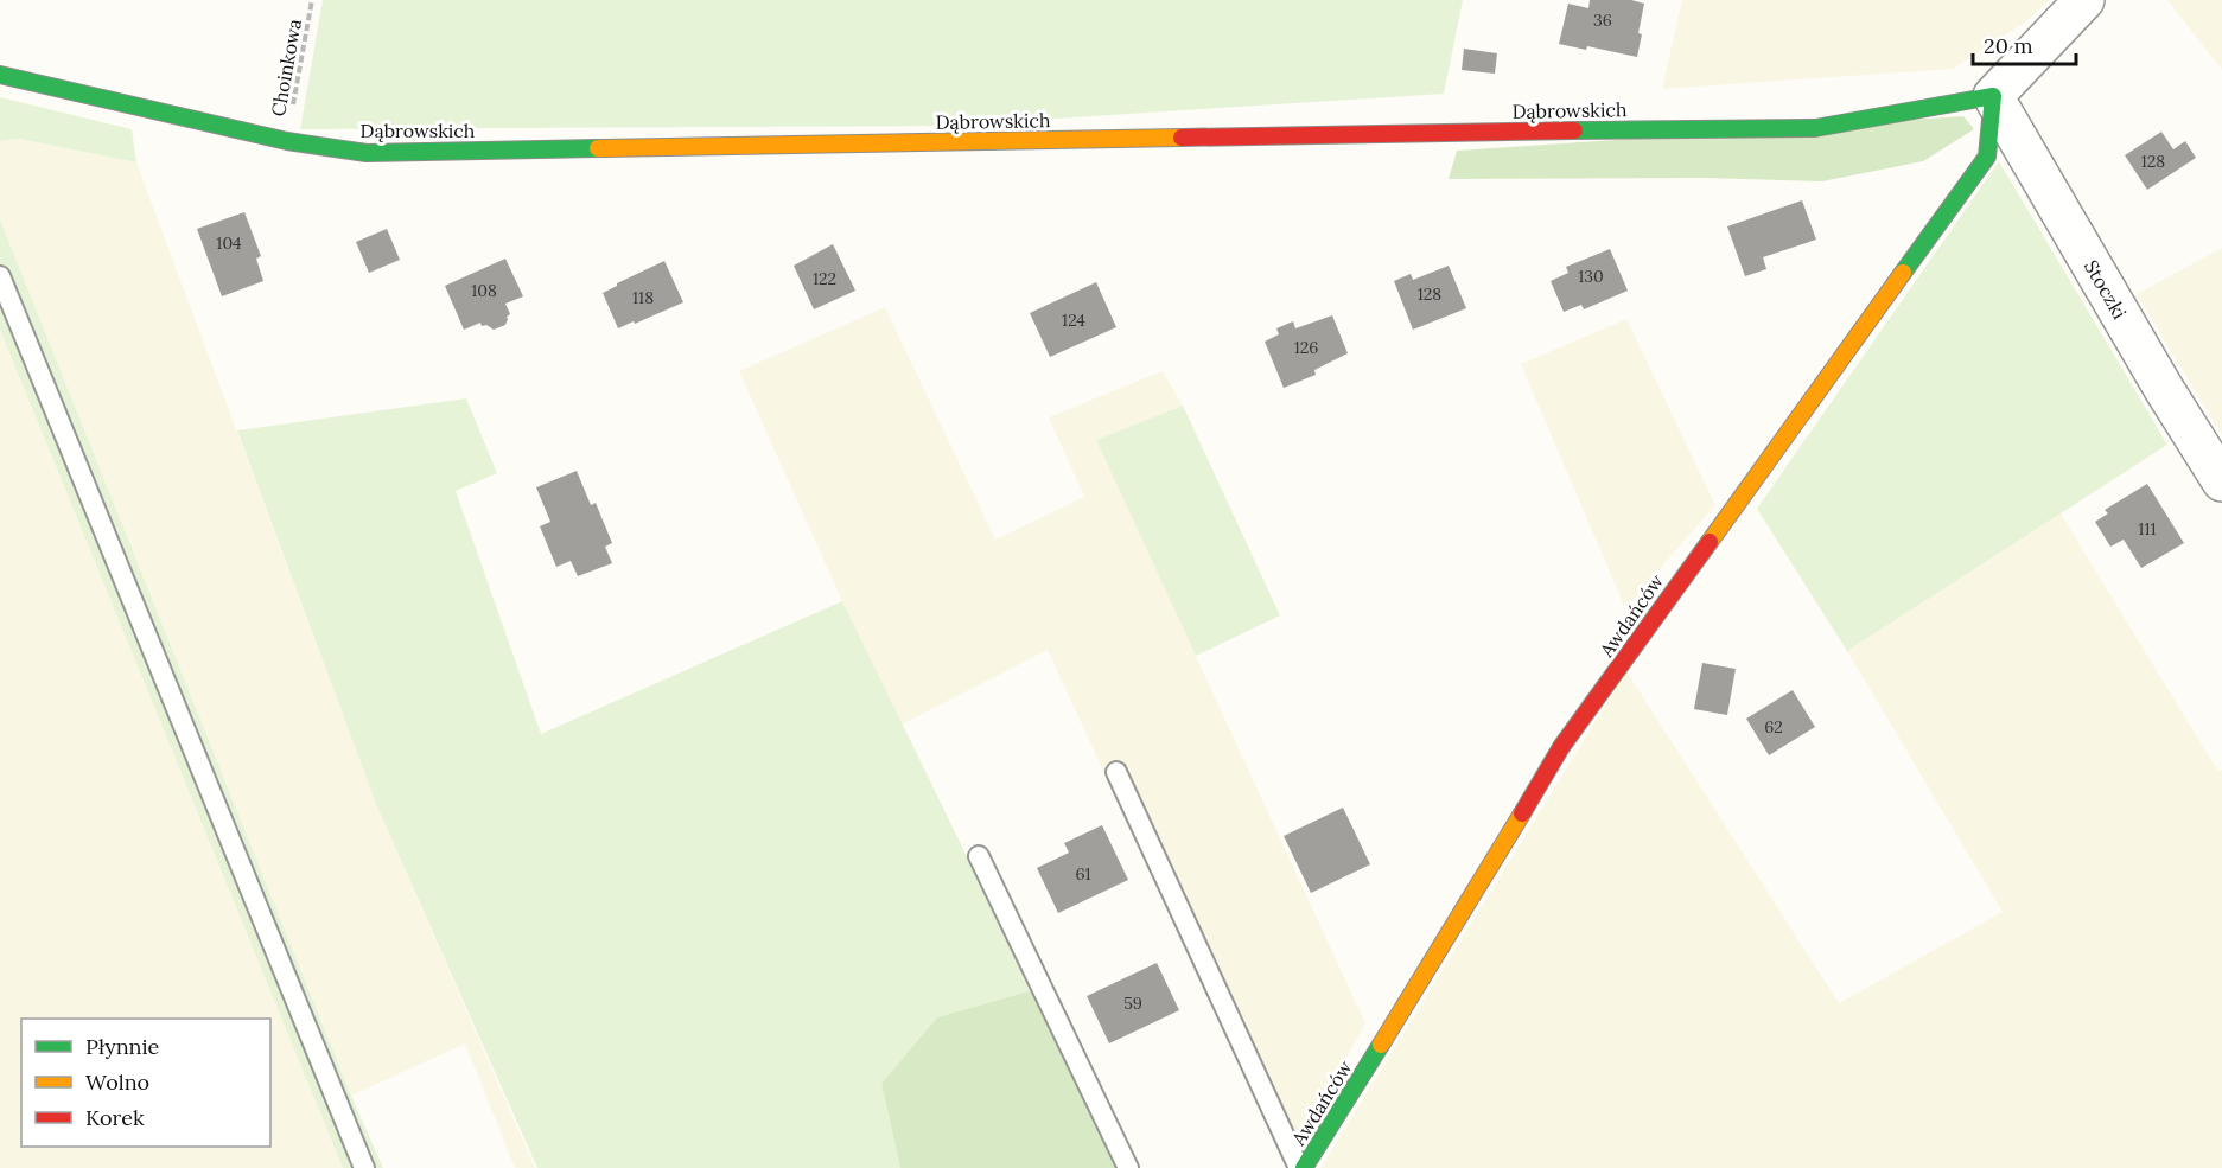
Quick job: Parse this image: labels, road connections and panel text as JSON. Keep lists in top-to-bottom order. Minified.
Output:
{"streets":{"street":["Dąbrowskich","Stoczki","Awdańców"],"path":["Choinkowa"]},"crossings":[["Choinkowa","Dąbrowskich"],["Dąbrowskich","Stoczki"],["Dąbrowskich","Awdańców"],["Stoczki","Awdańców"]],"house_numbers":["36","128","104","130","122","108","128","118","124","126","111","62","61","59"],"legend":["Płynnie","Wolno","Korek"],"scale_bar":"20 m"}
